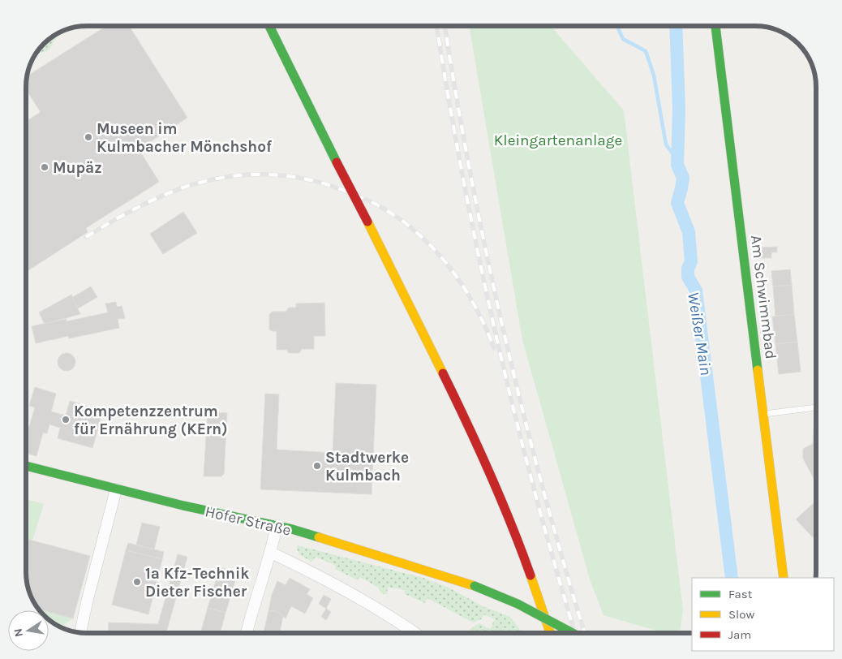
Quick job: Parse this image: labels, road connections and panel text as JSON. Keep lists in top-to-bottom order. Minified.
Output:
{"streets":{"main road":["Am Schwimmbad","Hofer Straße"]},"water":["Weißer Main"],"parks":["Kleingartenanlage"],"places":["Museen im Kulmbacher Mönchshof","Mupäz","Kompetenzzentrum für Ernährung (KErn)","Stadtwerke Kulmbach","1a Kfz-Technik Dieter Fischer"],"legend":["Fast","Slow","Jam"],"north":"left"}
